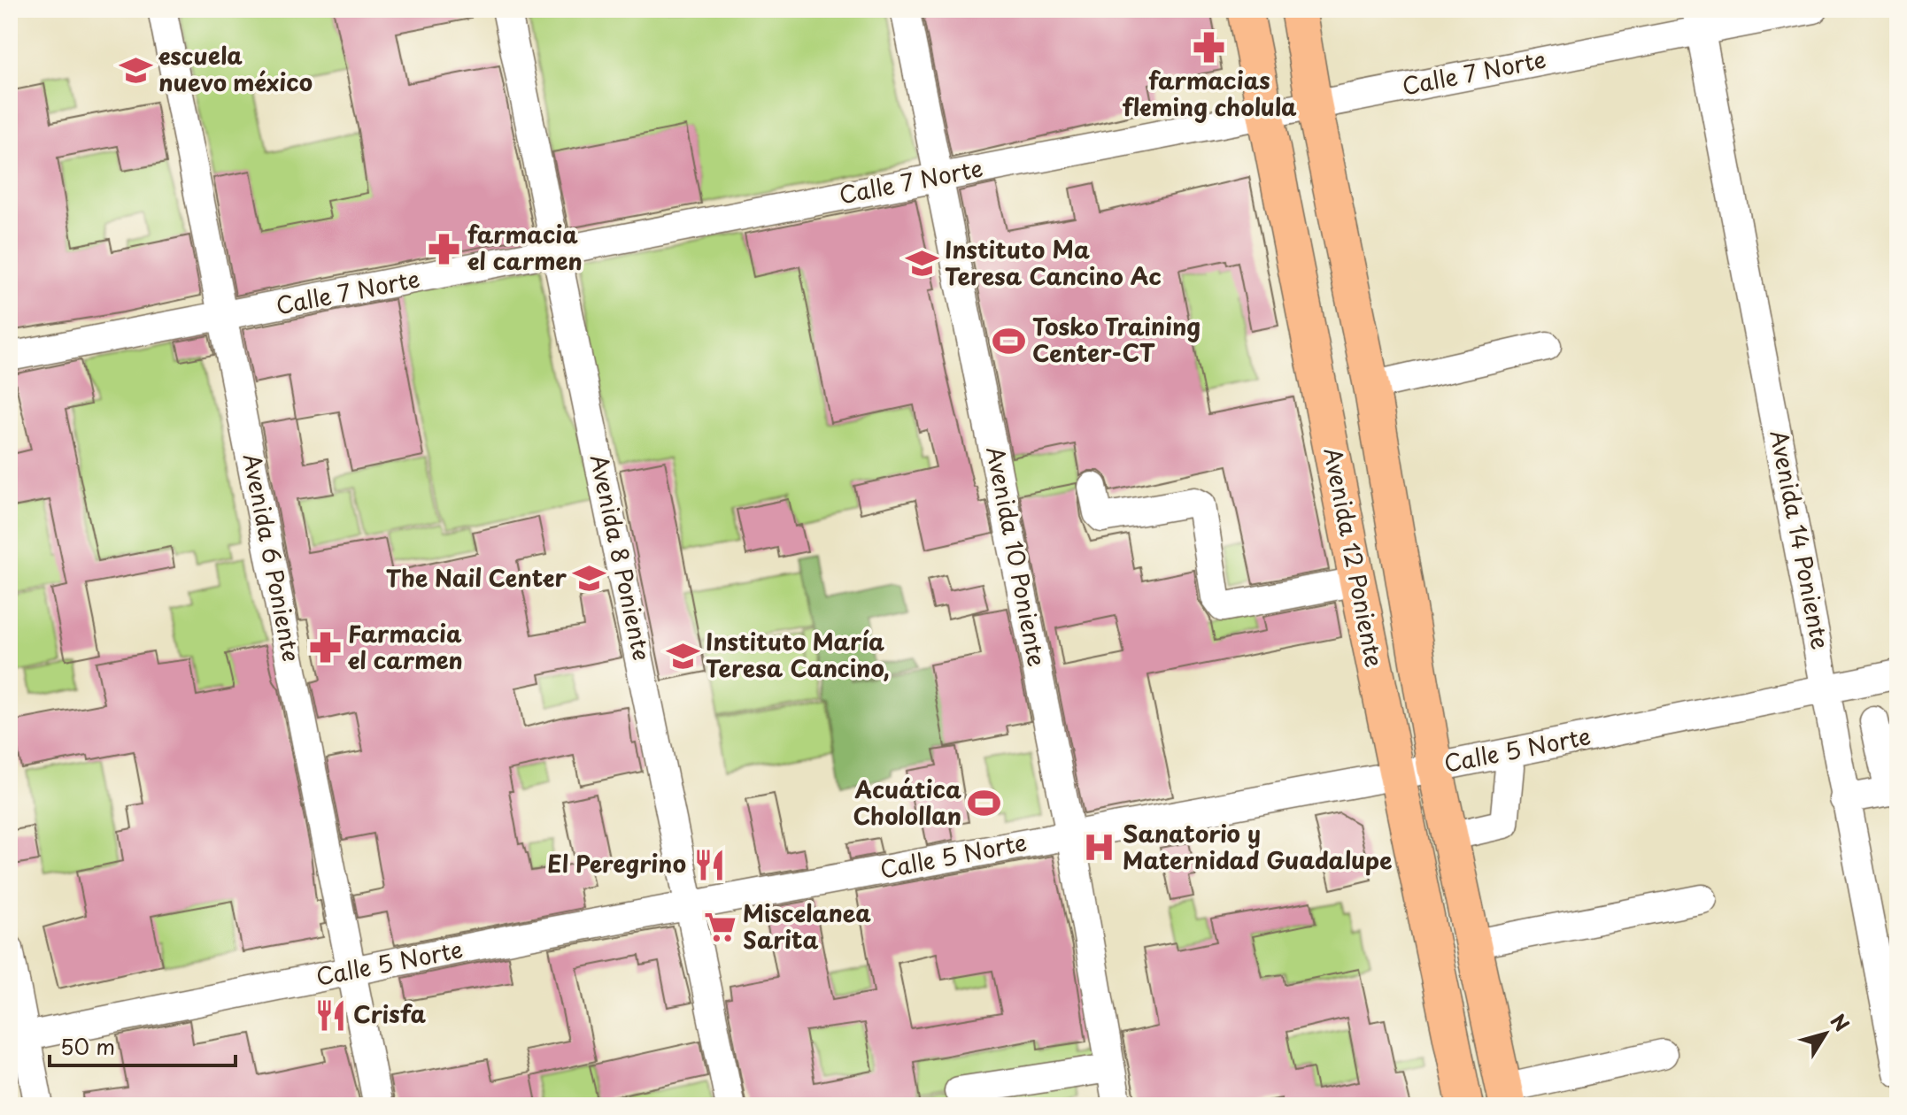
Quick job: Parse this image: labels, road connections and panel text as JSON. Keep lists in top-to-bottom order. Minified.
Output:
{"streets":{"main road":["Avenida 12 Poniente"],"street":["Calle 7 Norte","Avenida 14 Poniente","Avenida 10 Poniente","Avenida 6 Poniente","Avenida 8 Poniente","Calle 5 Norte"]},"crossings":[["Calle 7 Norte","Avenida 14 Poniente"],["Calle 7 Norte","Avenida 10 Poniente"],["Calle 7 Norte","Avenida 6 Poniente"],["Calle 7 Norte","Avenida 8 Poniente"],["Calle 7 Norte","Avenida 12 Poniente"],["Avenida 14 Poniente","Calle 5 Norte"],["Avenida 10 Poniente","Calle 5 Norte"],["Avenida 6 Poniente","Calle 5 Norte"],["Avenida 8 Poniente","Calle 5 Norte"],["Avenida 12 Poniente","Calle 5 Norte"]],"places":{"pharmacy":["farmacias fleming cholula","farmacia el carmen","Farmacia el carmen"],"school or university":["escuela nuevo méxico","Instituto Ma Teresa Cancino Ac","The Nail Center","Instituto María Teresa Cancino,"],"sports":["Tosko Training Center-CT","Acuática Cholollan"],"hospital":["Sanatorio y Maternidad Guadalupe"],"restaurant":["El Peregrino","Crisfa"],"supermarket":["Miscelanea Sarita"]},"scale_bar":"50 m","north":"top right"}
